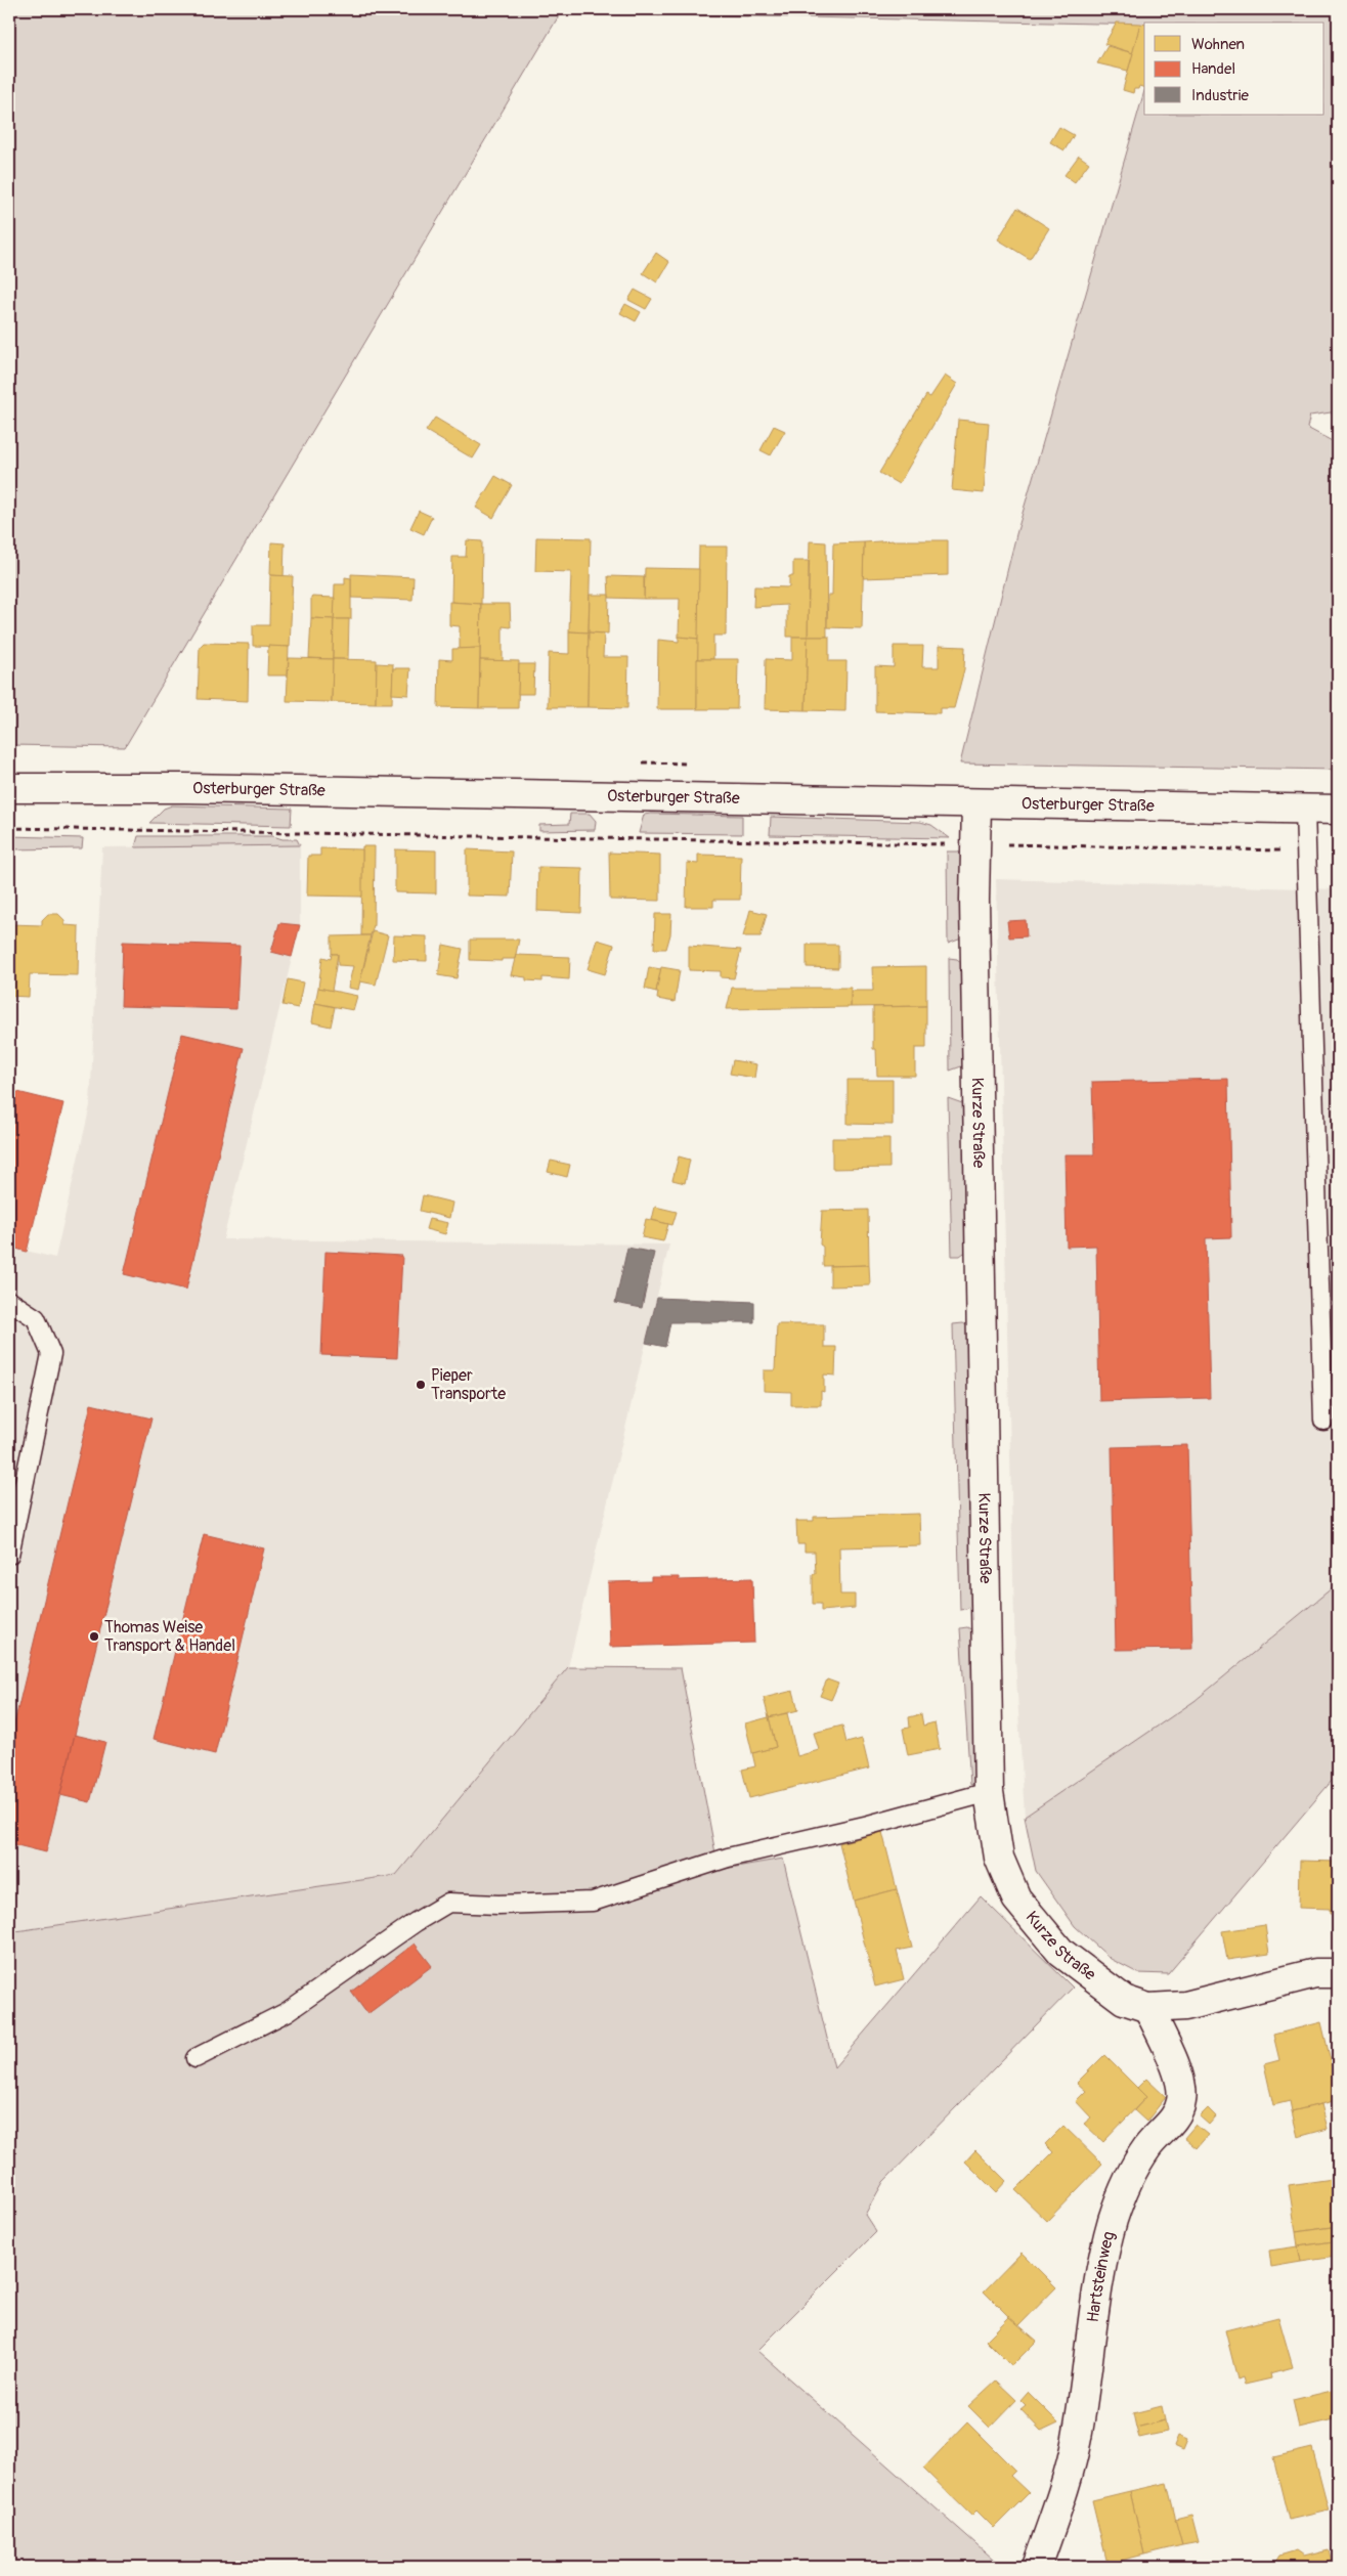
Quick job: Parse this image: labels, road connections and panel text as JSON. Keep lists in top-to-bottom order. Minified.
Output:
{"streets":{"street":["Osterburger Straße","Kurze Straße","Hartsteinweg"]},"crossings":[["Osterburger Straße","Kurze Straße"],["Kurze Straße","Hartsteinweg"]],"places":["Pieper Transporte","Thomas Weise Transport & Handel"],"legend":["Wohnen","Handel","Industrie"]}
